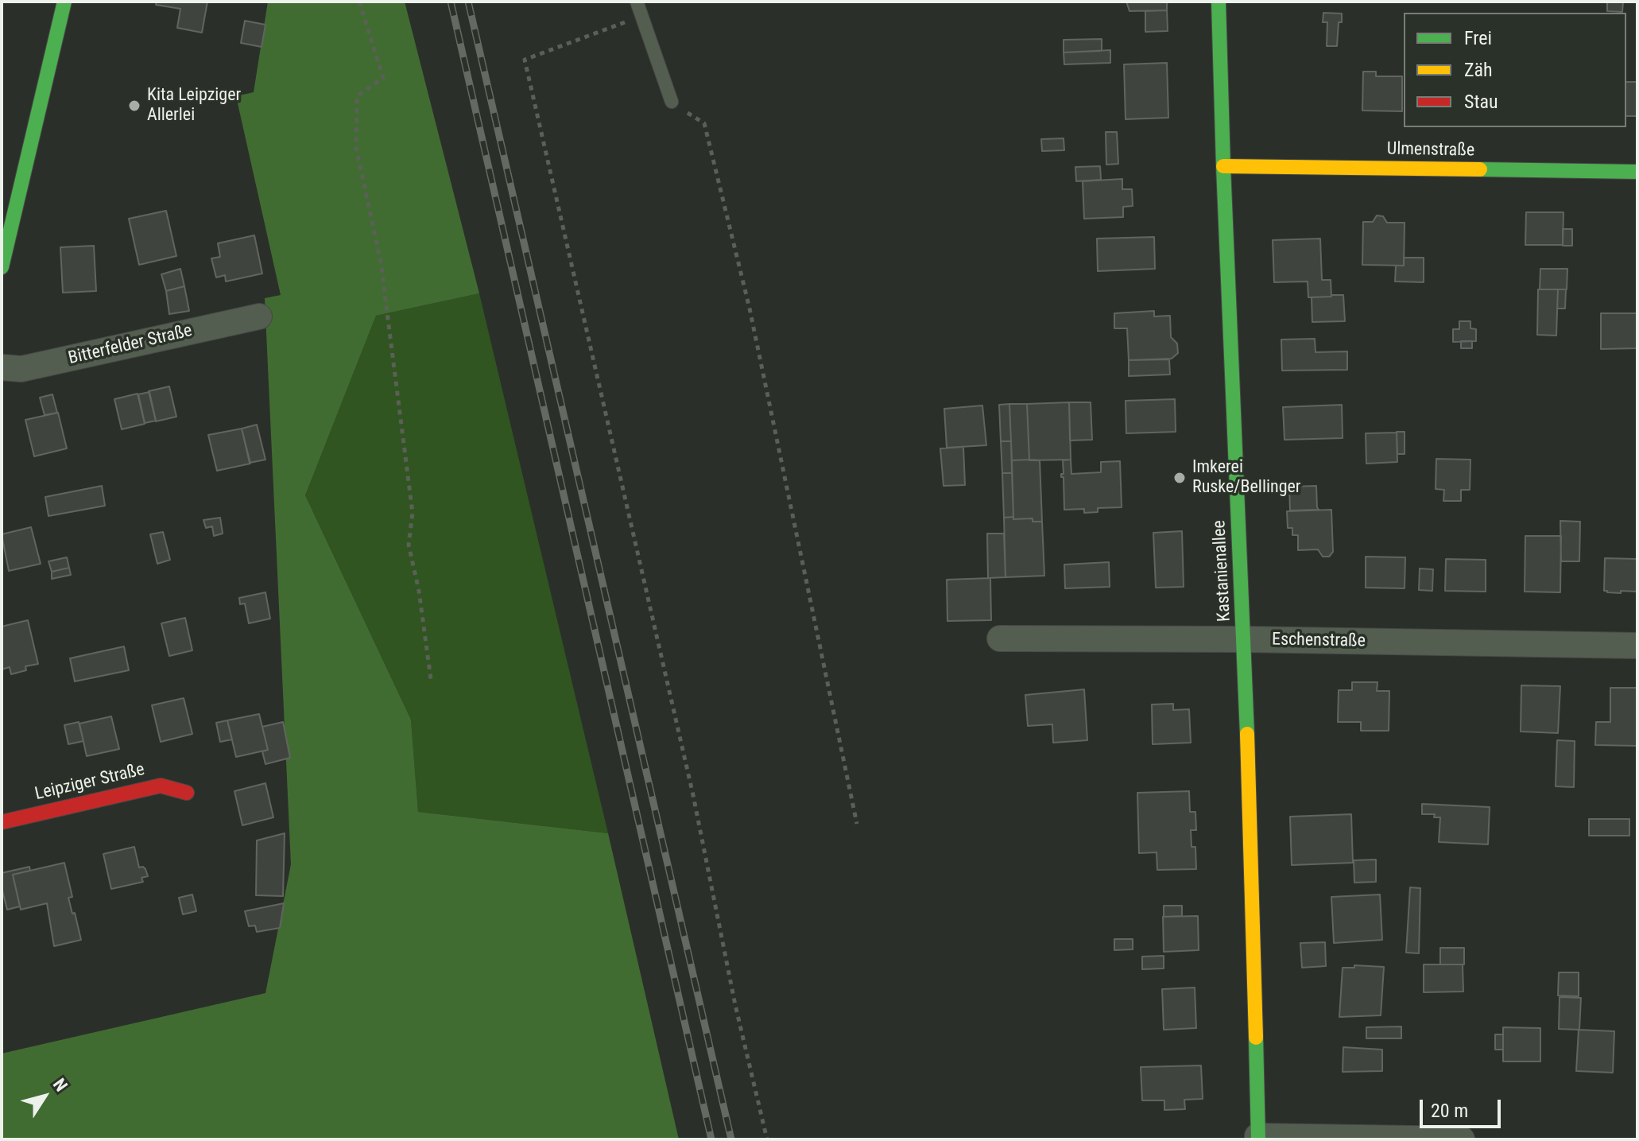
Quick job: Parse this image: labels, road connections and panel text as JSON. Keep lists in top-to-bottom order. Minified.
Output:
{"streets":{"street":["Ulmenstraße","Bitterfelder Straße","Kastanienallee","Eschenstraße","Leipziger Straße"]},"crossings":[["Ulmenstraße","Kastanienallee"],["Kastanienallee","Eschenstraße"]],"places":["Kita Leipziger Allerlei","Imkerei Ruske/Bellinger"],"legend":["Frei","Zäh","Stau"],"scale_bar":"20 m","north":"top right"}
